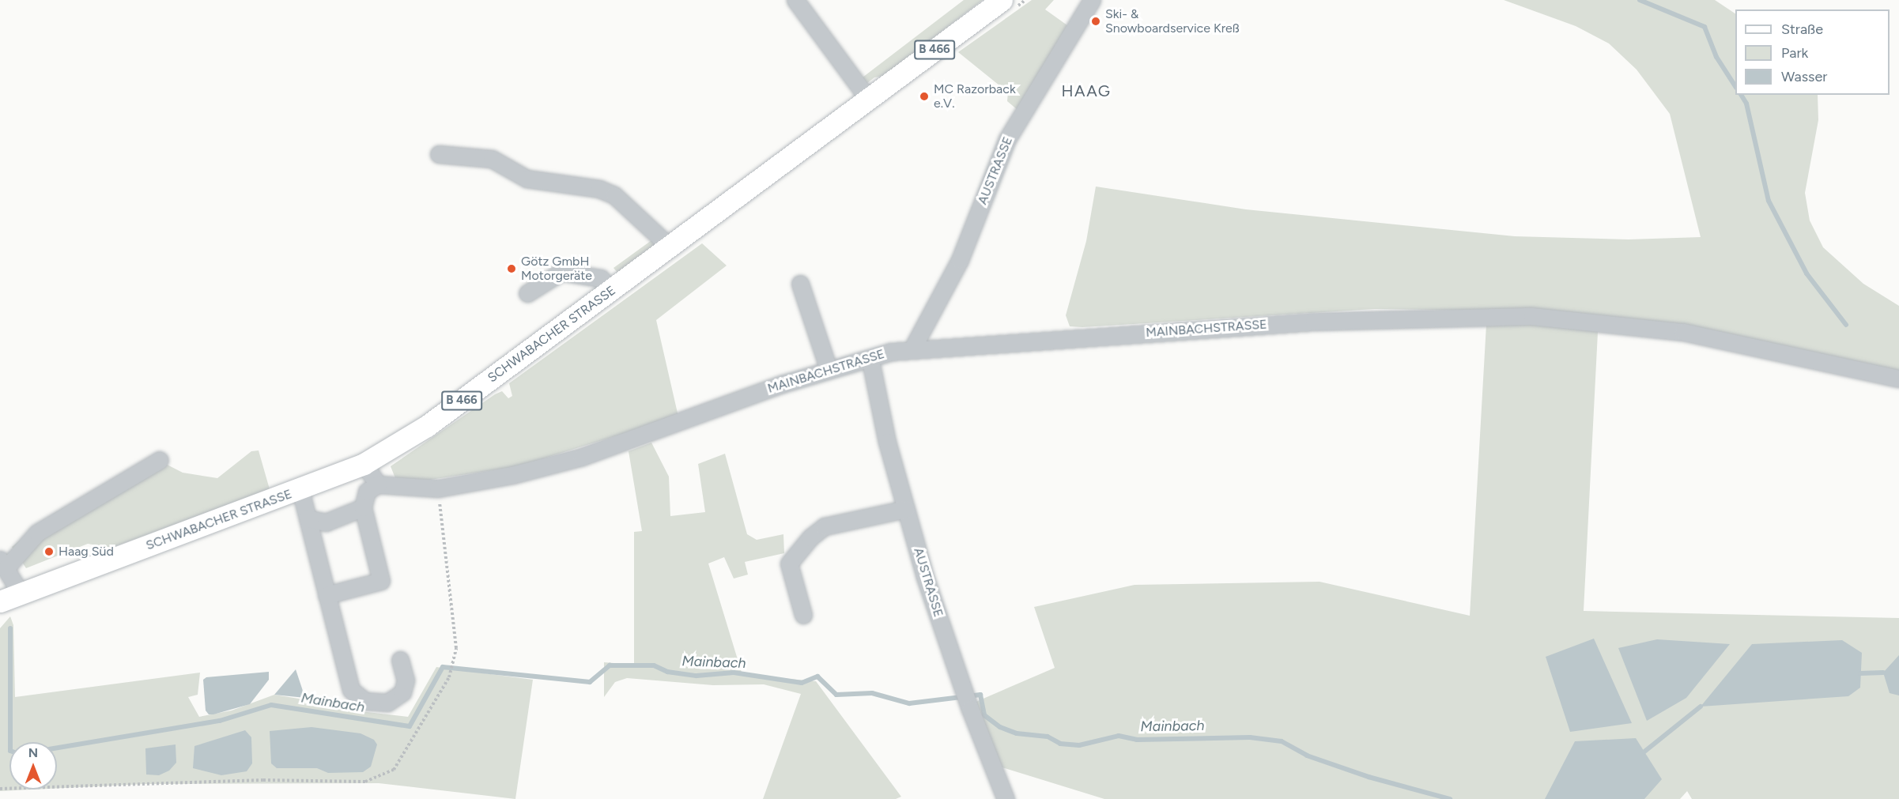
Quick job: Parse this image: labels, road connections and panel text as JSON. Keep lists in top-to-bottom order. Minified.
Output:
{"streets":{"main road":["B 466","SCHWABACHER STRASSE"],"street":["AUSTRASSE","MAINBACHSTRASSE"]},"crossings":[["AUSTRASSE","MAINBACHSTRASSE"]],"districts":["HAAG"],"water":["Mainbach"],"places":["Ski- & Snowboardservice Kreß","MC Razorback e.V.","Götz GmbH Motorgeräte","Haag Süd"],"legend":["Straße","Park","Wasser"],"north":"top"}
